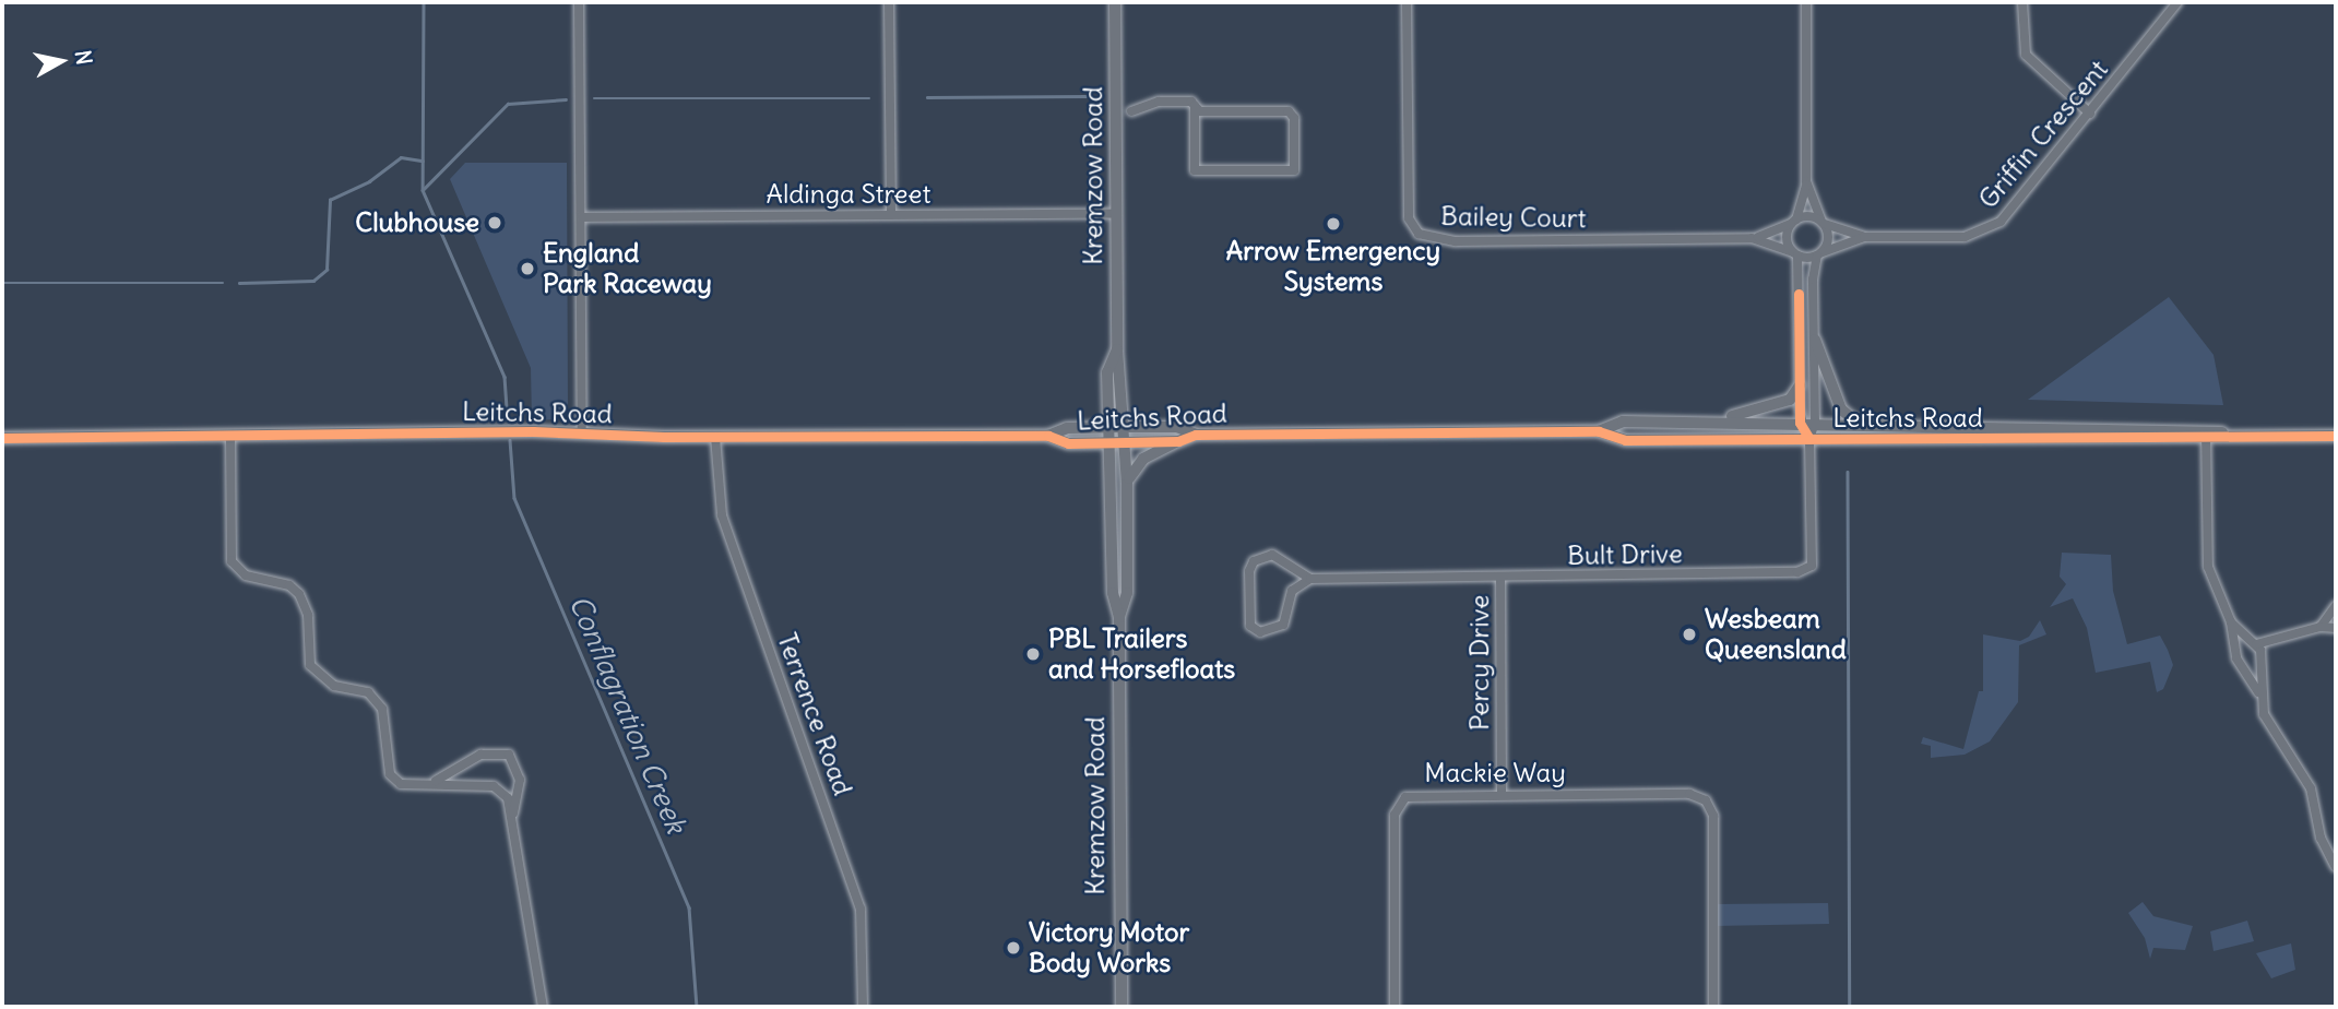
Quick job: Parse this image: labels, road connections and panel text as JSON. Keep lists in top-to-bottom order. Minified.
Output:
{"streets":{"street":["Griffin Crescent","Kremzow Road","Aldinga Street","Bailey Court","Leitchs Road","Bult Drive","Percy Drive","Terrence Road","Mackie Way"]},"crossings":[["Griffin Crescent","Bailey Court"],["Kremzow Road","Aldinga Street"],["Kremzow Road","Leitchs Road"],["Leitchs Road","Bult Drive"],["Leitchs Road","Terrence Road"],["Bult Drive","Percy Drive"],["Percy Drive","Mackie Way"]],"water":["Conflagration Creek"],"places":["Clubhouse","Arrow Emergency Systems","England Park Raceway","Wesbeam Queensland","PBL Trailers and Horsefloats","Victory Motor Body Works"],"north":"right"}
